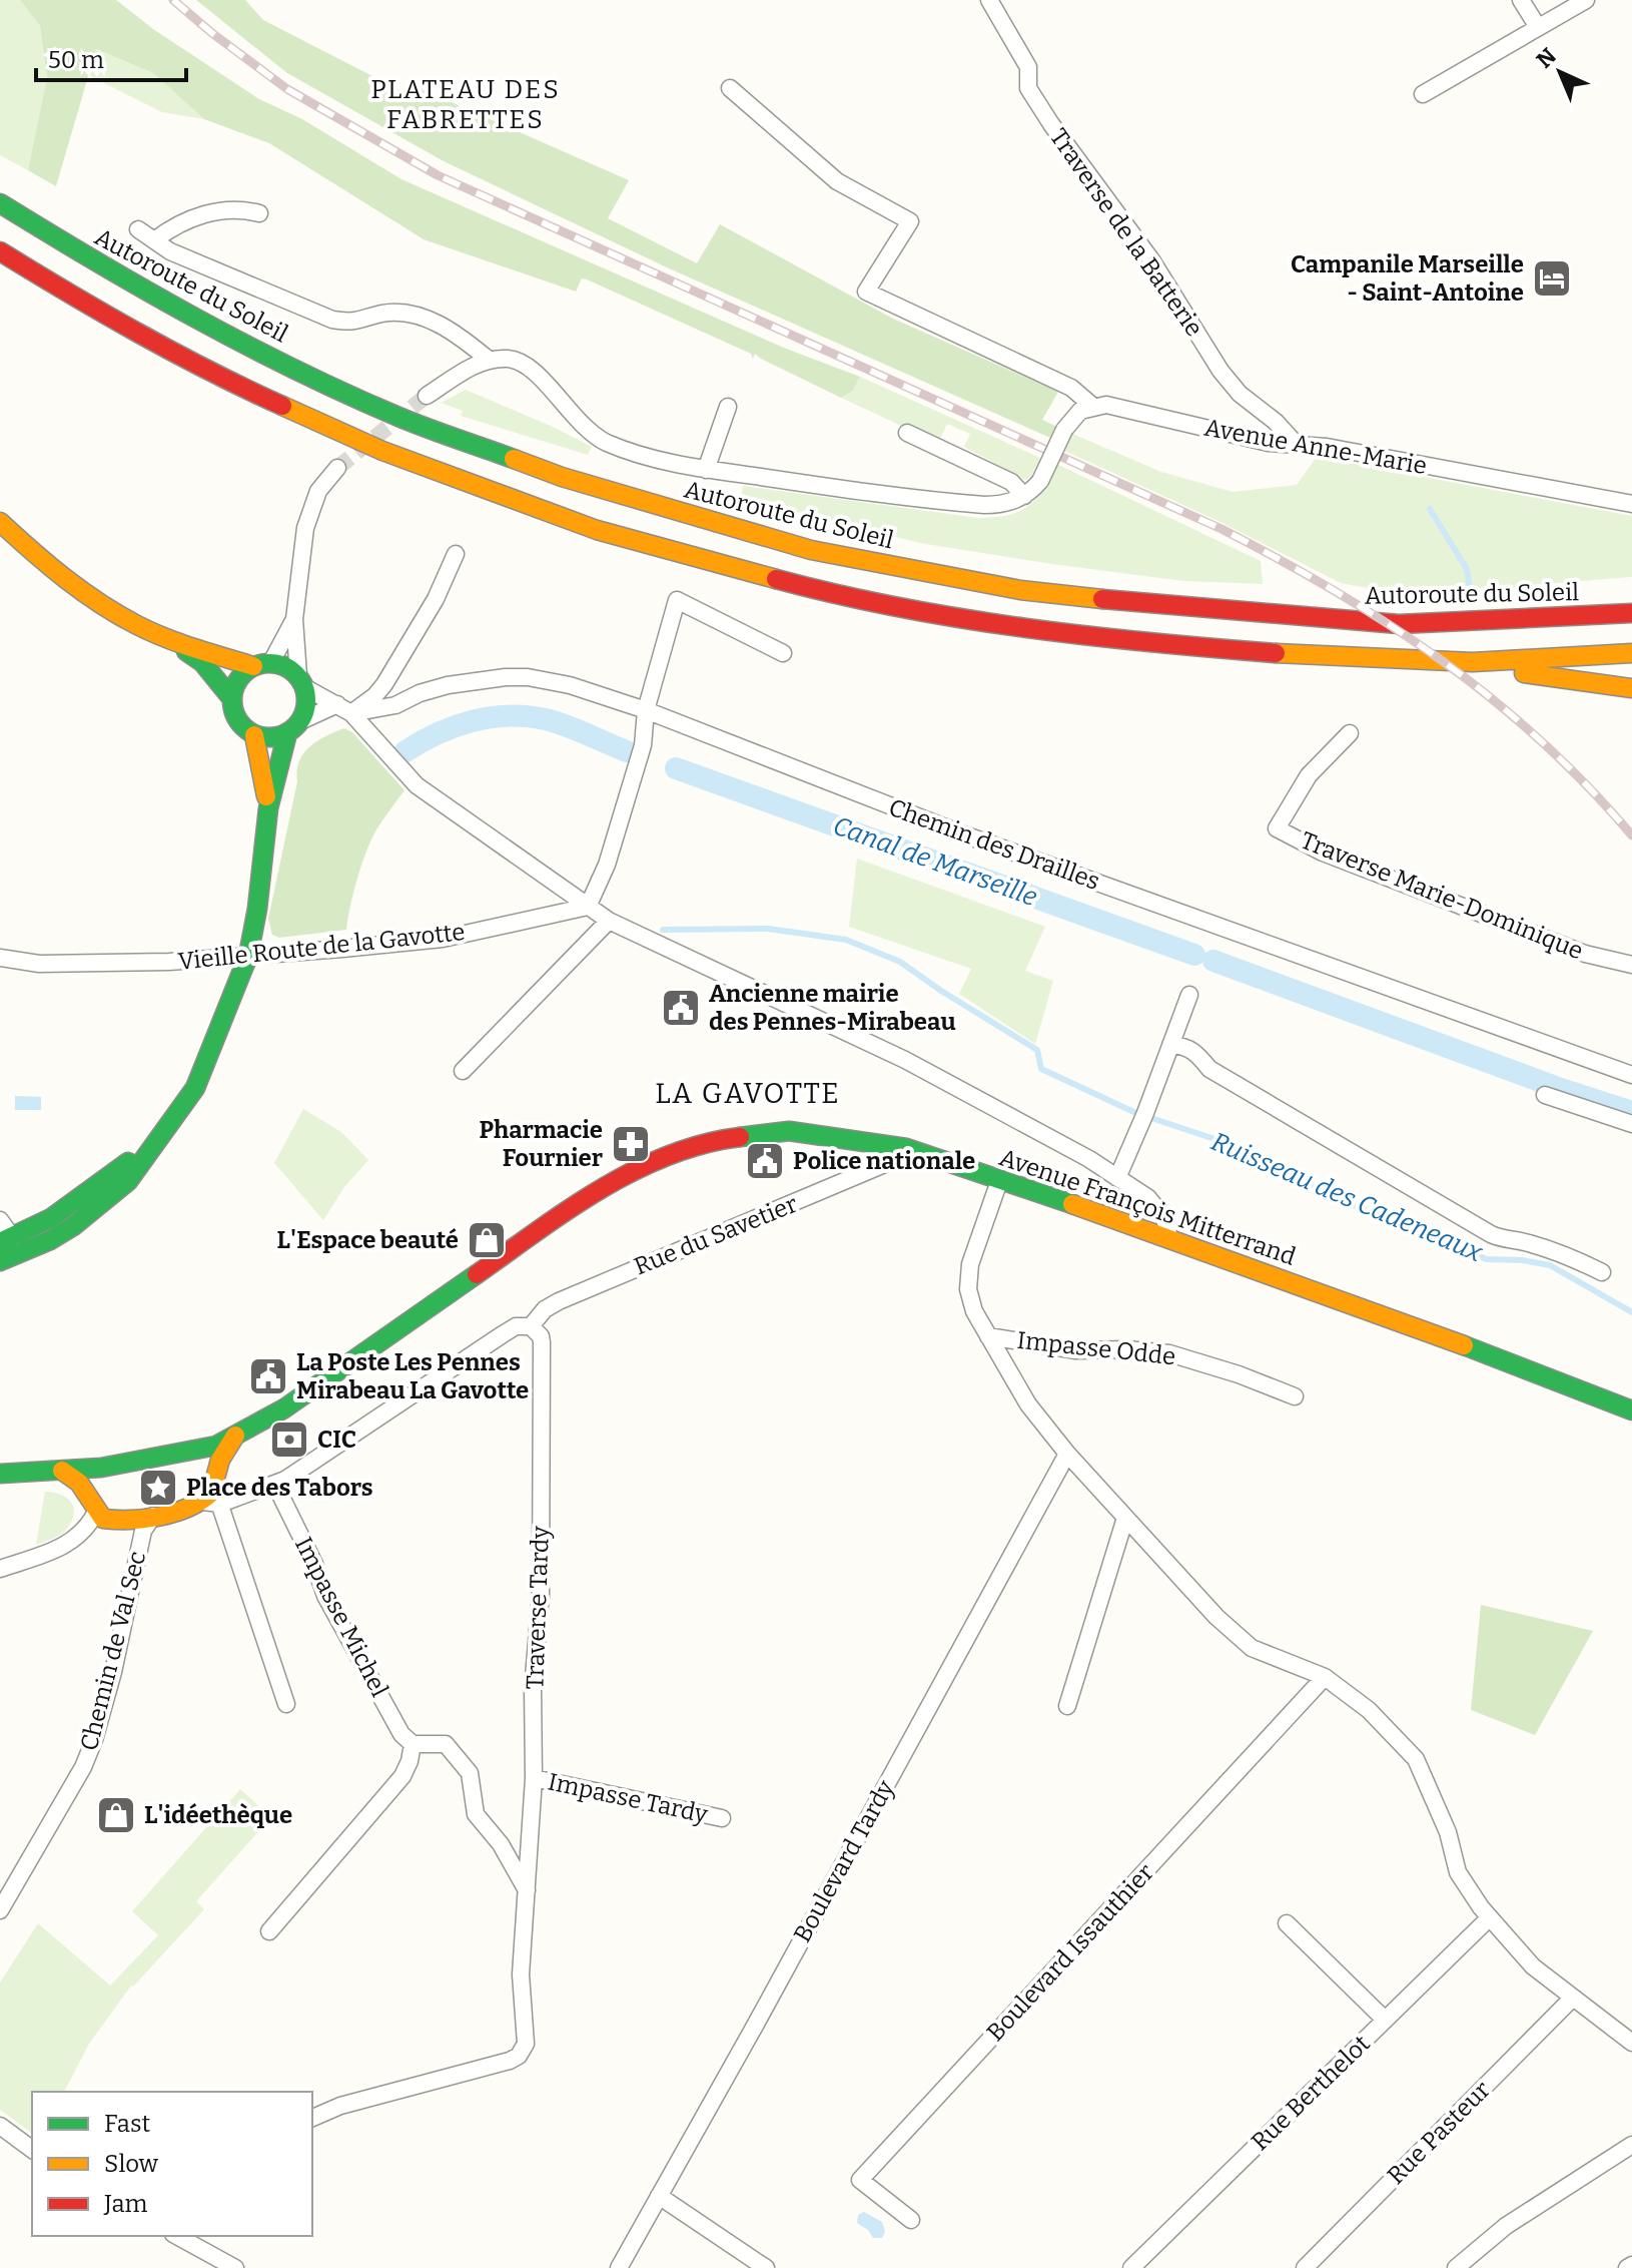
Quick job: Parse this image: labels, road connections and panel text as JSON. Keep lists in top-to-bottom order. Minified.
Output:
{"streets":{"main road":["Autoroute du Soleil","Avenue François Mitterrand"],"street":["Traverse de la Batterie","Avenue Anne-Marie","Chemin des Drailles","Traverse Marie-Dominique","Vieille Route de la Gavotte","Rue du Savetier","Impasse Odde","Traverse Tardy","Impasse Michel","Chemin de Val Sec","Impasse Tardy","Boulevard Tardy","Boulevard Issauthier","Rue Berthelot","Rue Pasteur"]},"crossings":[["Traverse de la Batterie","Avenue Anne-Marie"],["Avenue François Mitterrand","Rue du Savetier"],["Rue du Savetier","Traverse Tardy"],["Traverse Tardy","Impasse Tardy"]],"districts":["PLATEAU DES FABRETTES","LA GAVOTTE"],"water":["Canal de Marseille","Ruisseau des Cadeneaux"],"places":{"hotel":["Campanile Marseille - Saint-Antoine"],"public building":["Ancienne mairie des Pennes-Mirabeau","Police nationale","La Poste Les Pennes Mirabeau La Gavotte"],"pharmacy":["Pharmacie Fournier"],"shop":["L'Espace beauté","L'idéethèque"],"bank":["CIC"],"place":["Place des Tabors"]},"legend":["Fast","Slow","Jam"],"scale_bar":"50 m","north":"top left"}
